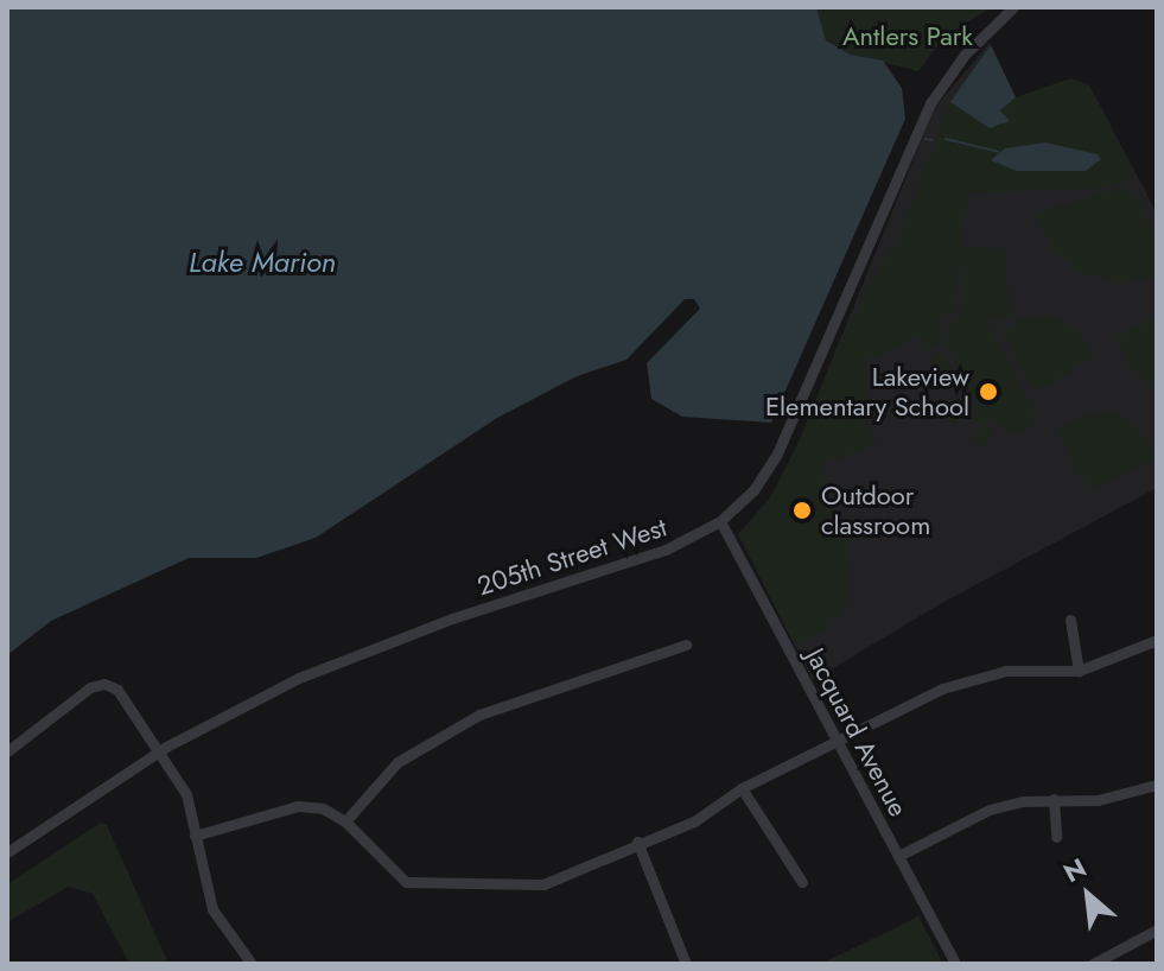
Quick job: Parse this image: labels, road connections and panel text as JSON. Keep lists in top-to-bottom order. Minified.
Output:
{"streets":{"street":["205th Street West","Jacquard Avenue"]},"crossings":[["205th Street West","Jacquard Avenue"]],"water":["Lake Marion"],"parks":["Antlers Park"],"places":["Lakeview Elementary School","Outdoor classroom"],"north":"top left"}
